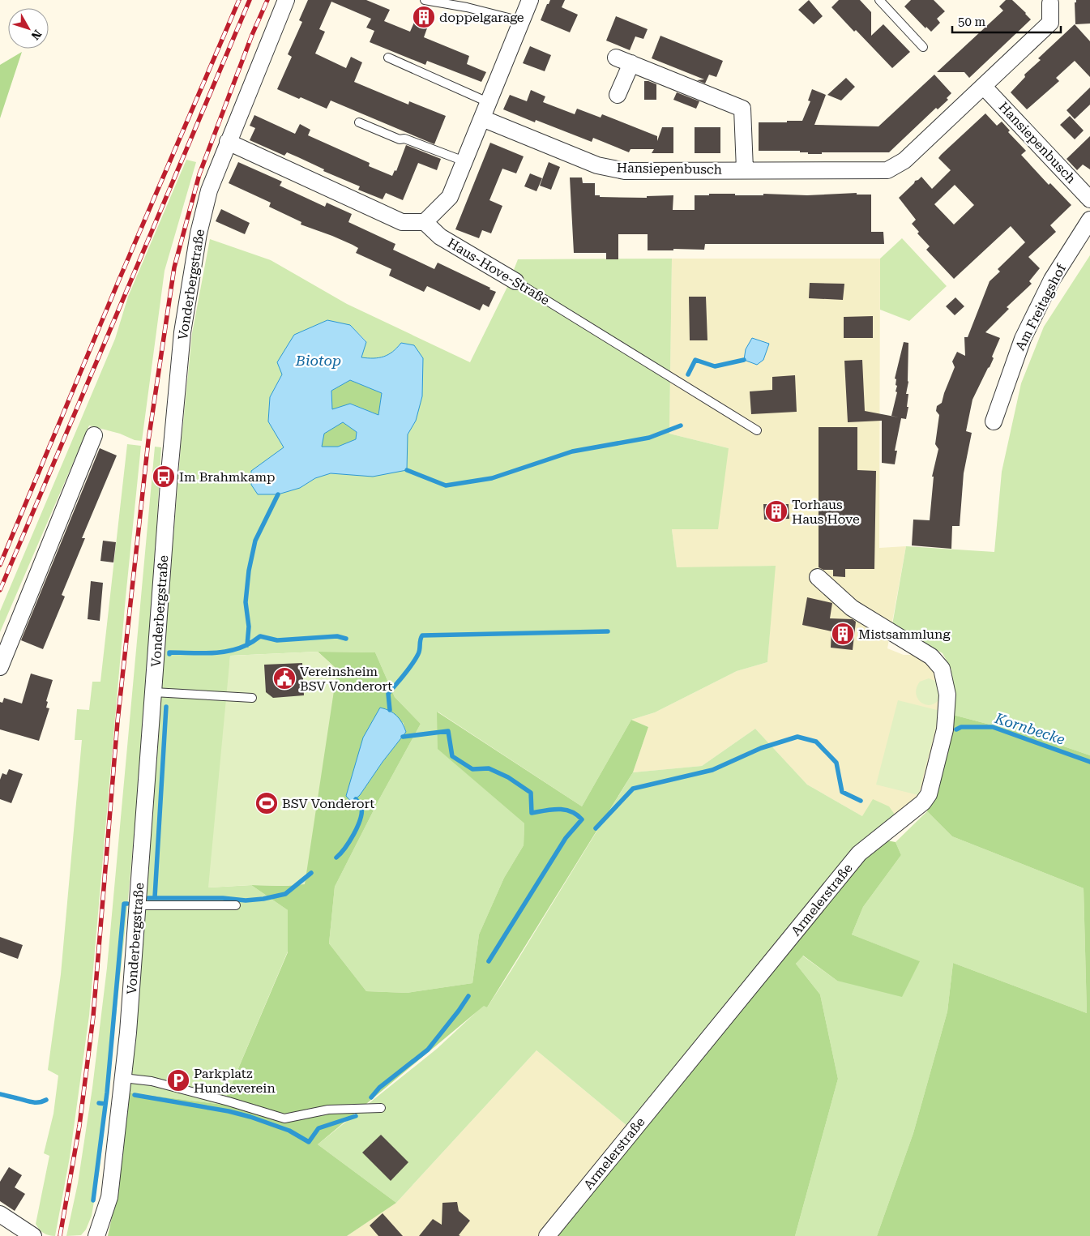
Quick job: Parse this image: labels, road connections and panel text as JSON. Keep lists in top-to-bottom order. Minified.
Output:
{"streets":{"street":["Hansiepenbusch","Haus-Hove-Straße","Vonderbergstraße","Am Freitagshof","Armelerstraße"]},"water":["Biotop","Kornbecke"],"places":{"building":["doppelgarage","Torhaus Haus Hove","Mistsammlung"],"bus stop":["Im Brahmkamp"],"public building":["Vereinsheim BSV Vonderort"],"sports":["BSV Vonderort"],"parking":["Parkplatz Hundeverein"]},"scale_bar":"50 m","north":"bottom right"}
